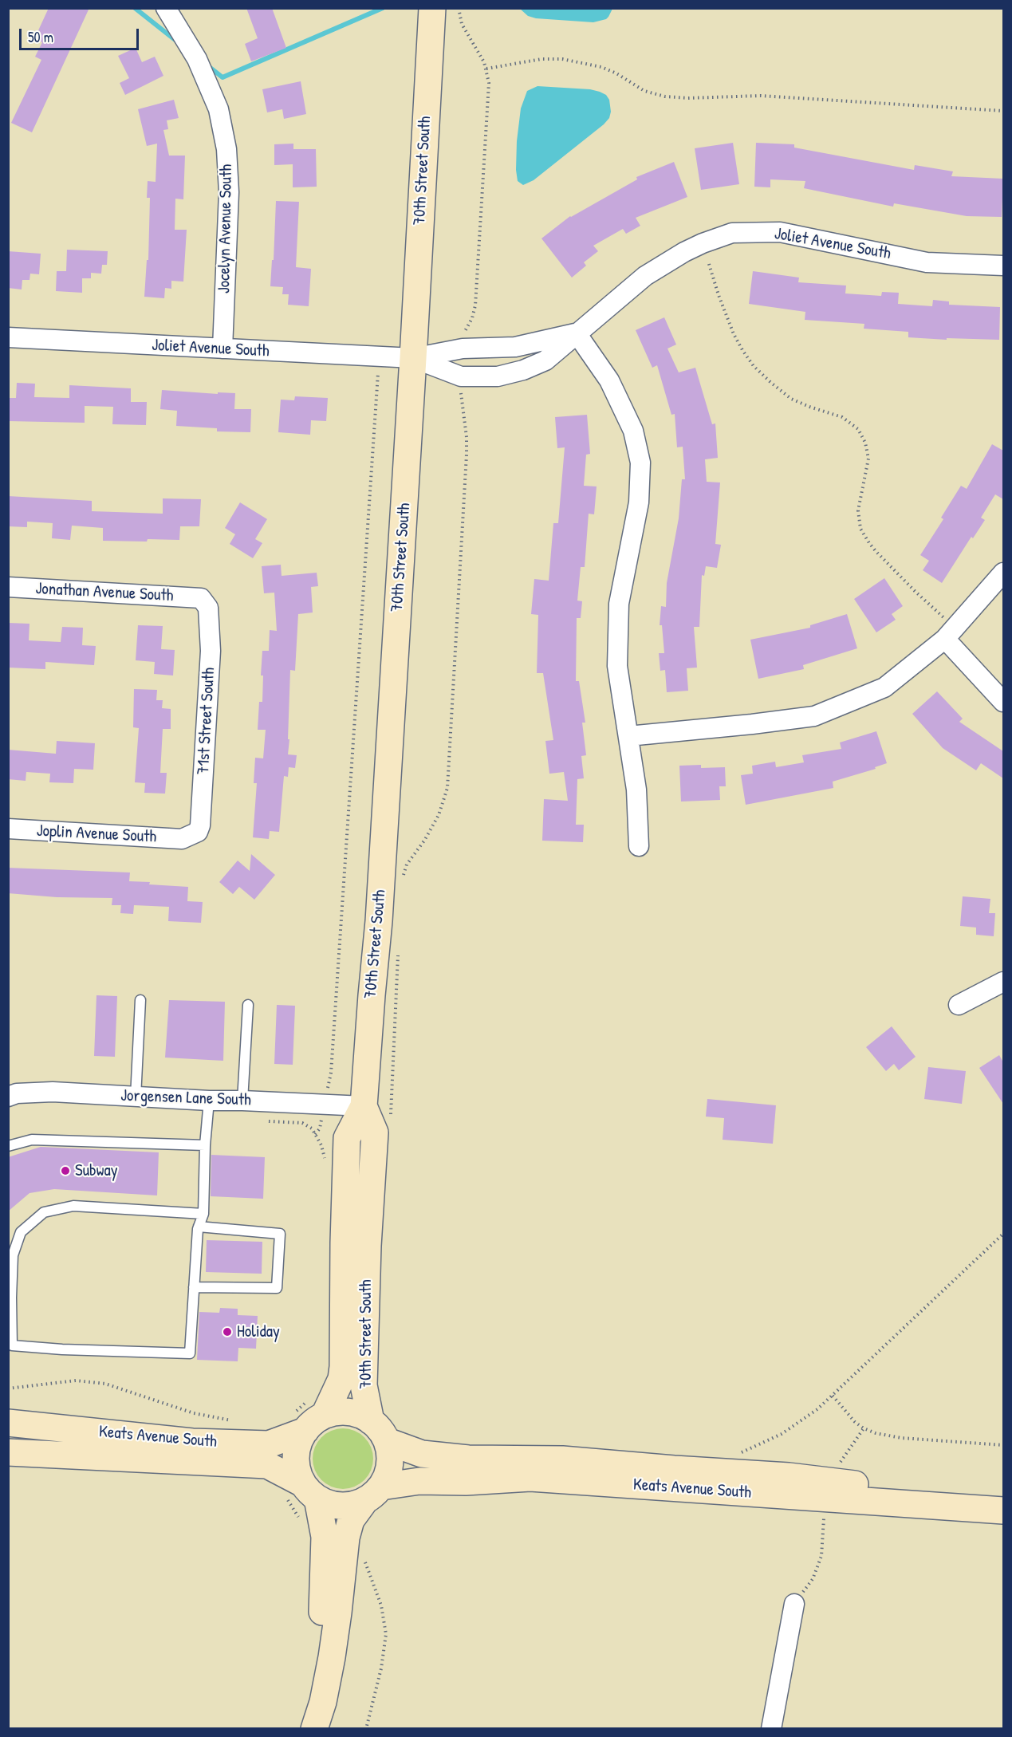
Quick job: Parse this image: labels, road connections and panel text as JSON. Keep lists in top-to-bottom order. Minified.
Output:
{"streets":{"main road":["70th Street South","Keats Avenue South"],"street":["Jocelyn Avenue South","Joliet Avenue South","Jonathan Avenue South","71st Street South","Joplin Avenue South","Jorgensen Lane South"]},"crossings":[["70th Street South","Joliet Avenue South"],["70th Street South","Jorgensen Lane South"],["70th Street South","Keats Avenue South"],["Jocelyn Avenue South","Joliet Avenue South"],["Jonathan Avenue South","71st Street South"],["71st Street South","Joplin Avenue South"]],"places":["Subway","Holiday"],"scale_bar":"50 m"}
